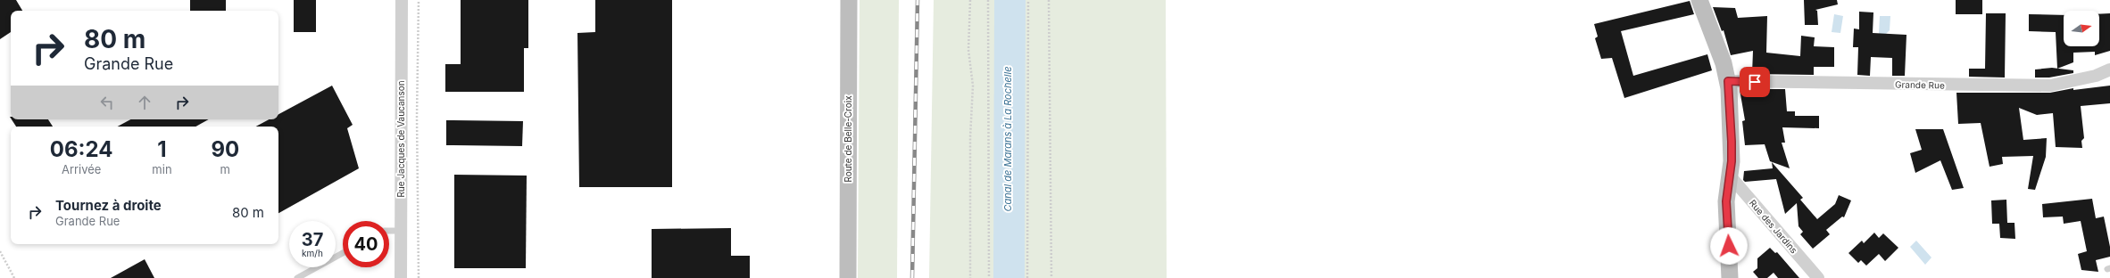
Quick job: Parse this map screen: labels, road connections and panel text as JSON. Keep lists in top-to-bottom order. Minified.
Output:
{"streets":{"street":["Grande Rue","Rue Jacques de Vaucanson","Route de Belle-Croix","Rue des Jardins"]},"water":["Canal de Marans à La Rochelle"],"north":"right","page":{"turn":["80 m","Grande Rue"],"eta":["06:24","Arrivée","1","min","90","m"],"list":[{"name":"Tournez à droite","note":"Grande Rue","value":"80 m"}],"speed":"37 km/h","limit":"40"}}
